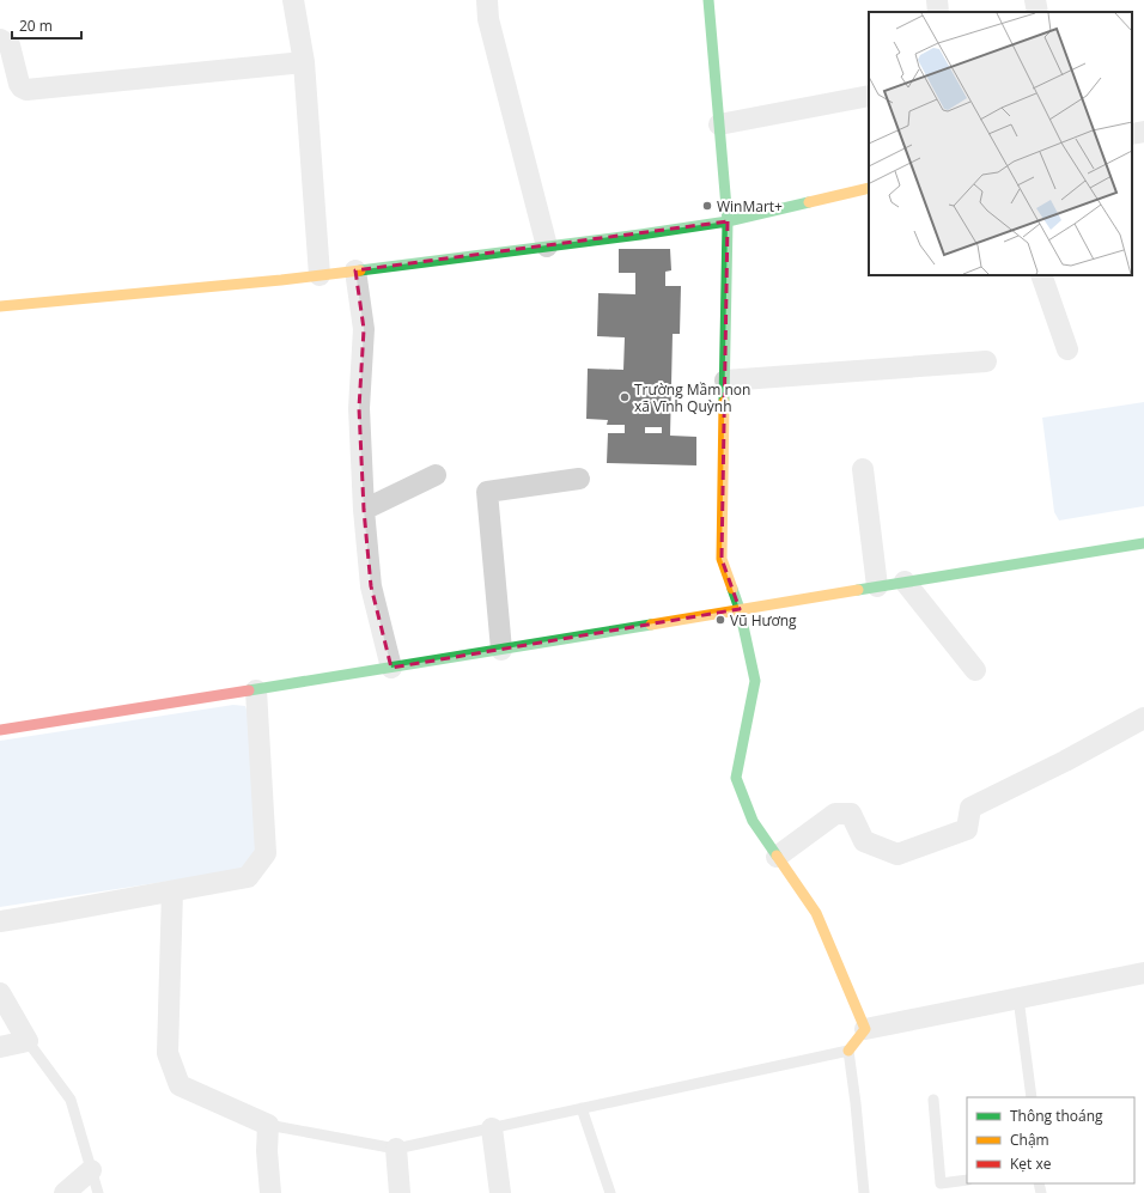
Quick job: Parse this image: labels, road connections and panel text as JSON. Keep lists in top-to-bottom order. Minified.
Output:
{"places":["WinMart+","Trường Mầm non xã Vĩnh Quỳnh","Vũ Hương"],"legend":["Thông thoáng","Chậm","Kẹt xe"],"scale_bar":"20 m"}
